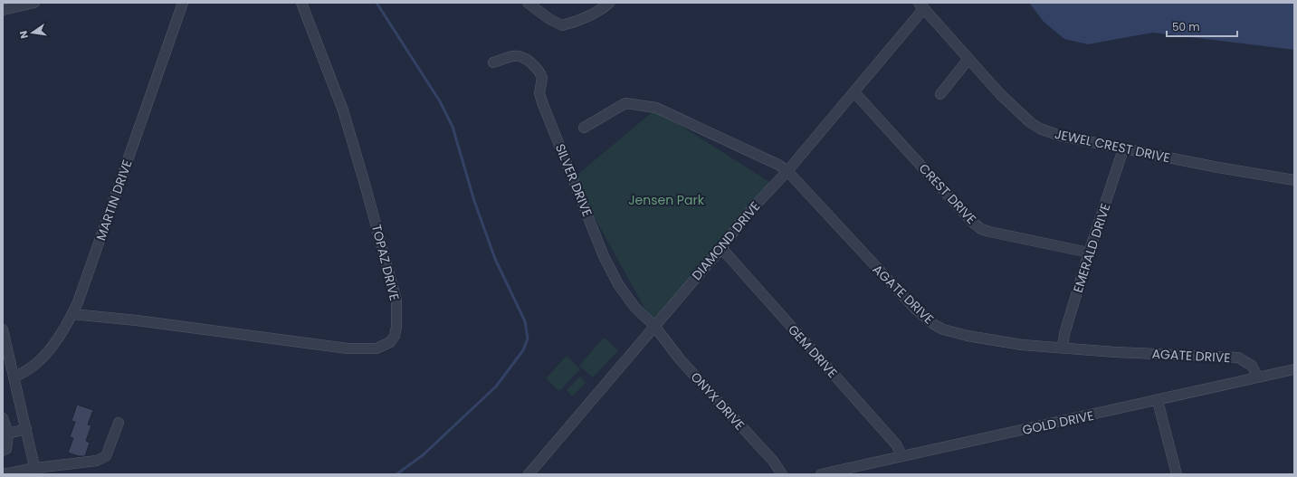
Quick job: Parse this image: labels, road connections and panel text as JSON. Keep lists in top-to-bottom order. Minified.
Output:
{"streets":{"street":["JEWEL CREST DRIVE","SILVER DRIVE","CREST DRIVE","MARTIN DRIVE","DIAMOND DRIVE","EMERALD DRIVE","TOPAZ DRIVE","AGATE DRIVE","GEM DRIVE","ONYX DRIVE","GOLD DRIVE"]},"crossings":[["JEWEL CREST DRIVE","DIAMOND DRIVE"],["JEWEL CREST DRIVE","EMERALD DRIVE"],["SILVER DRIVE","DIAMOND DRIVE"],["SILVER DRIVE","ONYX DRIVE"],["CREST DRIVE","DIAMOND DRIVE"],["CREST DRIVE","EMERALD DRIVE"],["MARTIN DRIVE","TOPAZ DRIVE"],["DIAMOND DRIVE","AGATE DRIVE"],["DIAMOND DRIVE","GEM DRIVE"],["DIAMOND DRIVE","ONYX DRIVE"],["EMERALD DRIVE","AGATE DRIVE"],["AGATE DRIVE","GOLD DRIVE"],["GEM DRIVE","GOLD DRIVE"]],"parks":["Jensen Park"],"scale_bar":"50 m","north":"left"}
